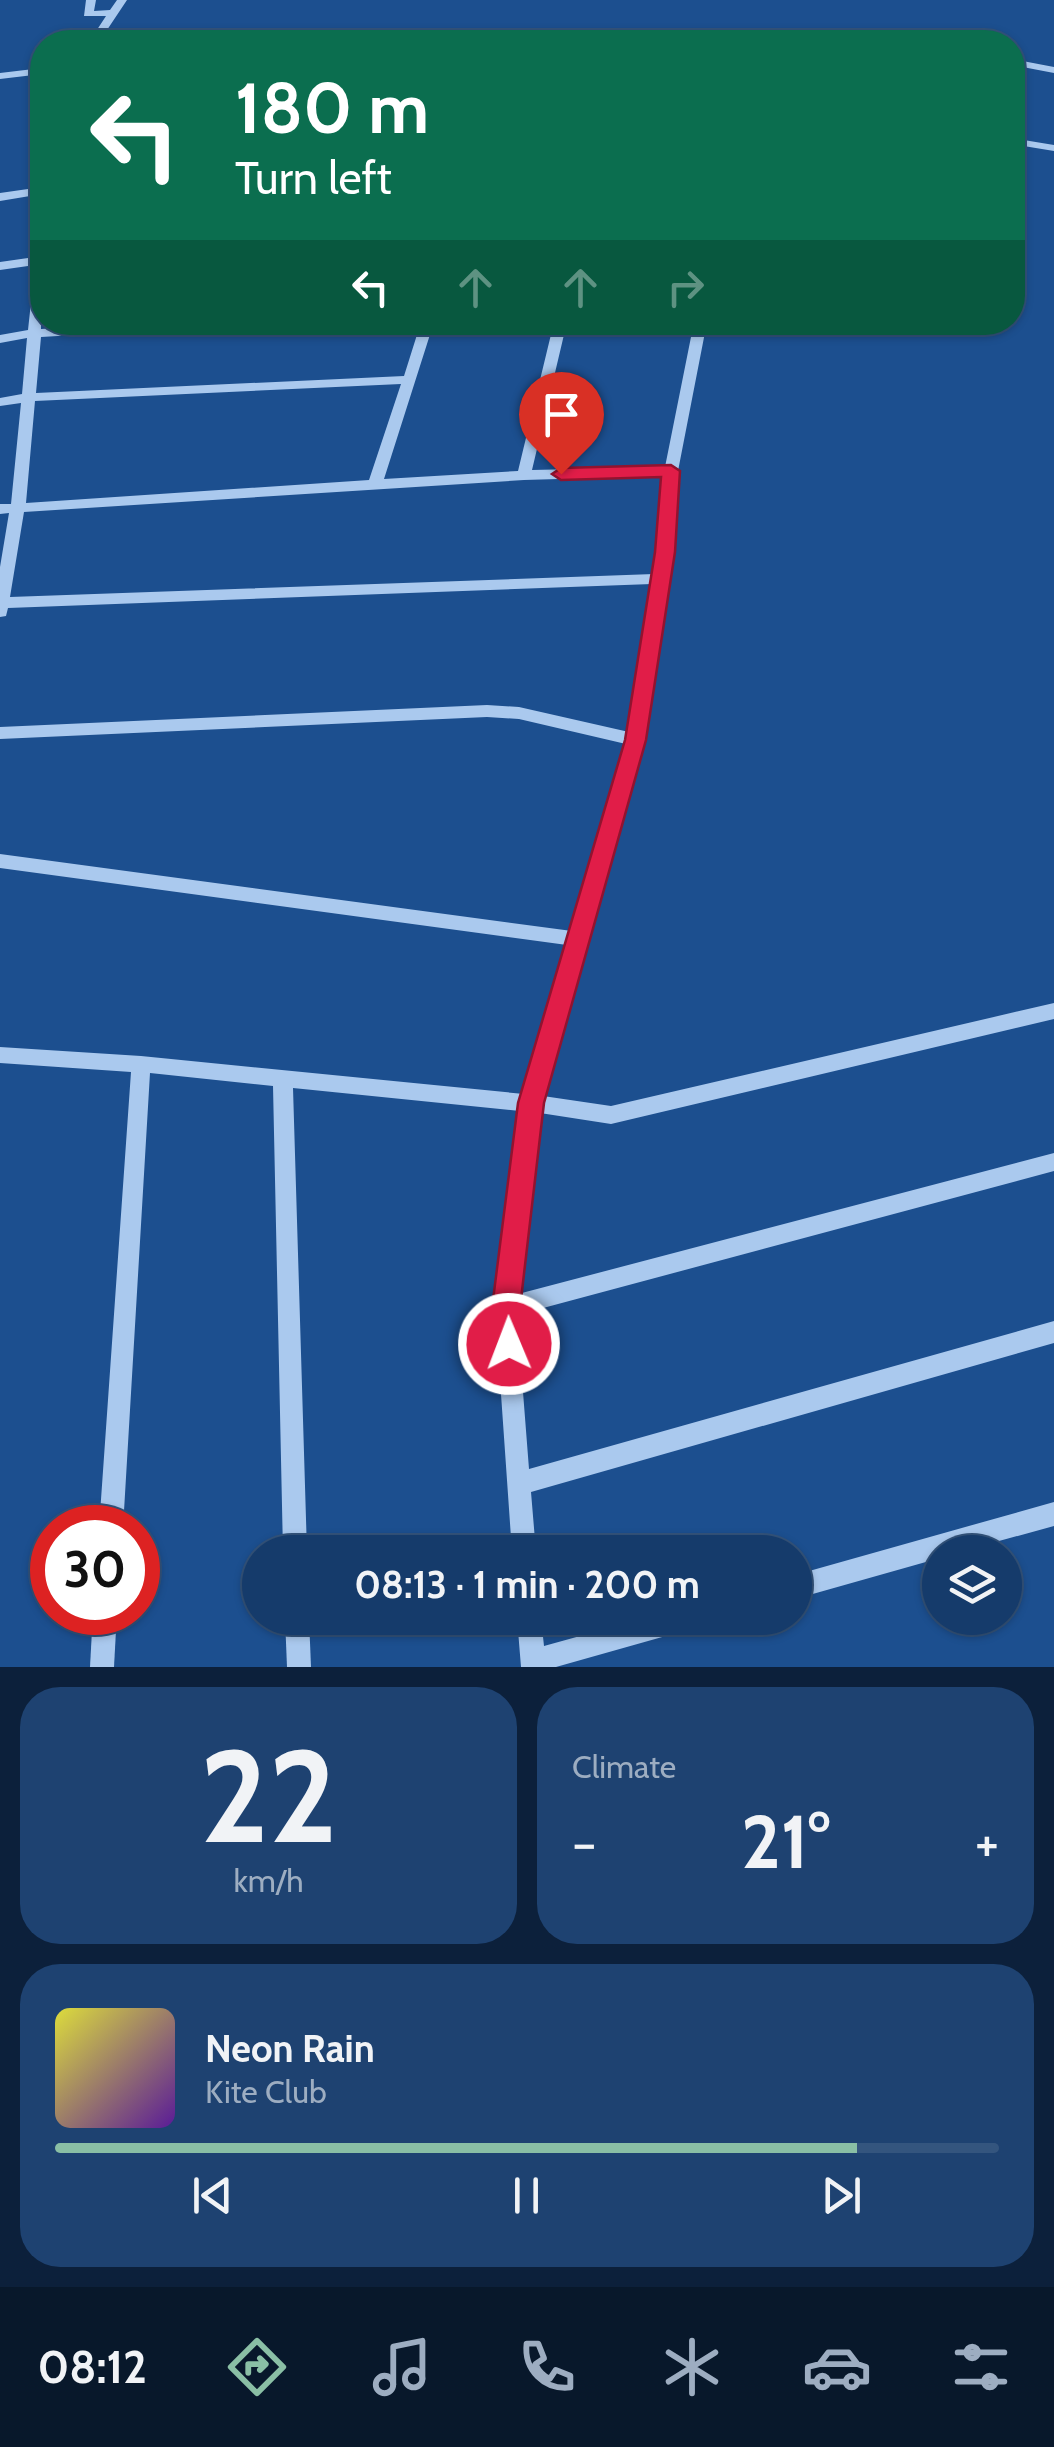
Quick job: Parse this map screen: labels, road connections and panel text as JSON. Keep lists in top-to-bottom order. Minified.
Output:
{"page":{"turn":["180 m","Turn left"],"limit":"30","trip":"08:13 · 1 min · 200 m","tile":[["22","km/h"],"Climate"],"heat":["−","21°","+"],"song":["Neon Rain","Kite Club"],"tabs":"08:12"}}
